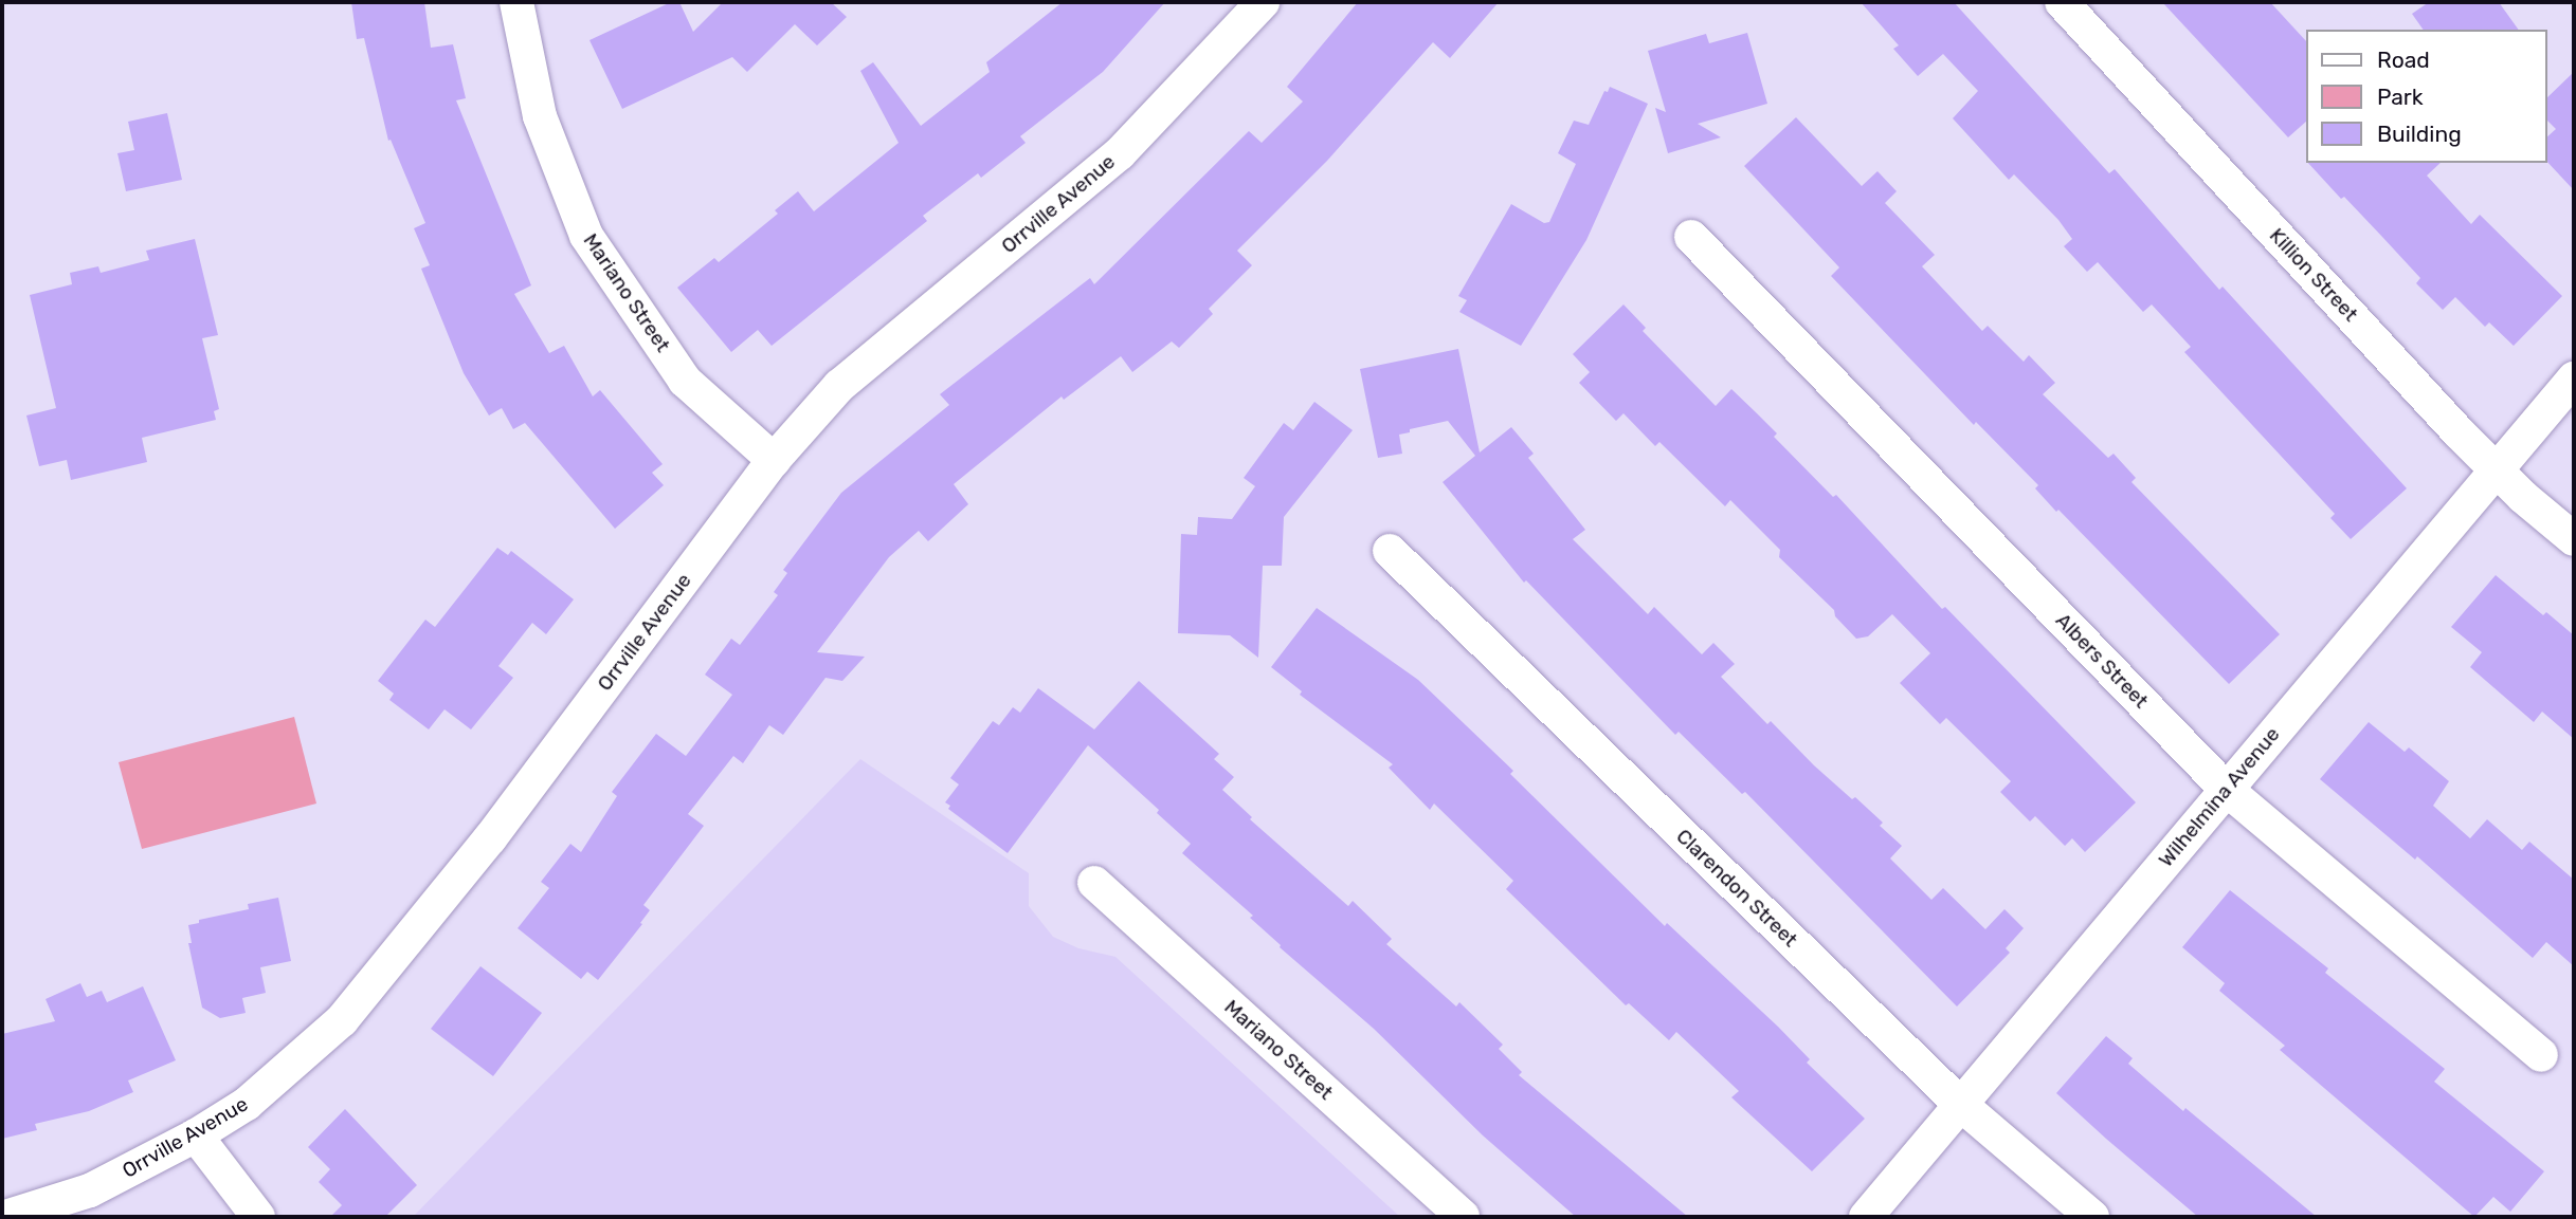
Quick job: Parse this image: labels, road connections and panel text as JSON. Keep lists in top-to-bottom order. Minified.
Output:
{"streets":{"street":["Orrville Avenue","Killion Street","Mariano Street","Albers Street","Wilhelmina Avenue","Clarendon Street"]},"crossings":[["Orrville Avenue","Mariano Street"],["Killion Street","Wilhelmina Avenue"],["Albers Street","Wilhelmina Avenue"],["Wilhelmina Avenue","Clarendon Street"]],"legend":["Road","Park","Building"]}
